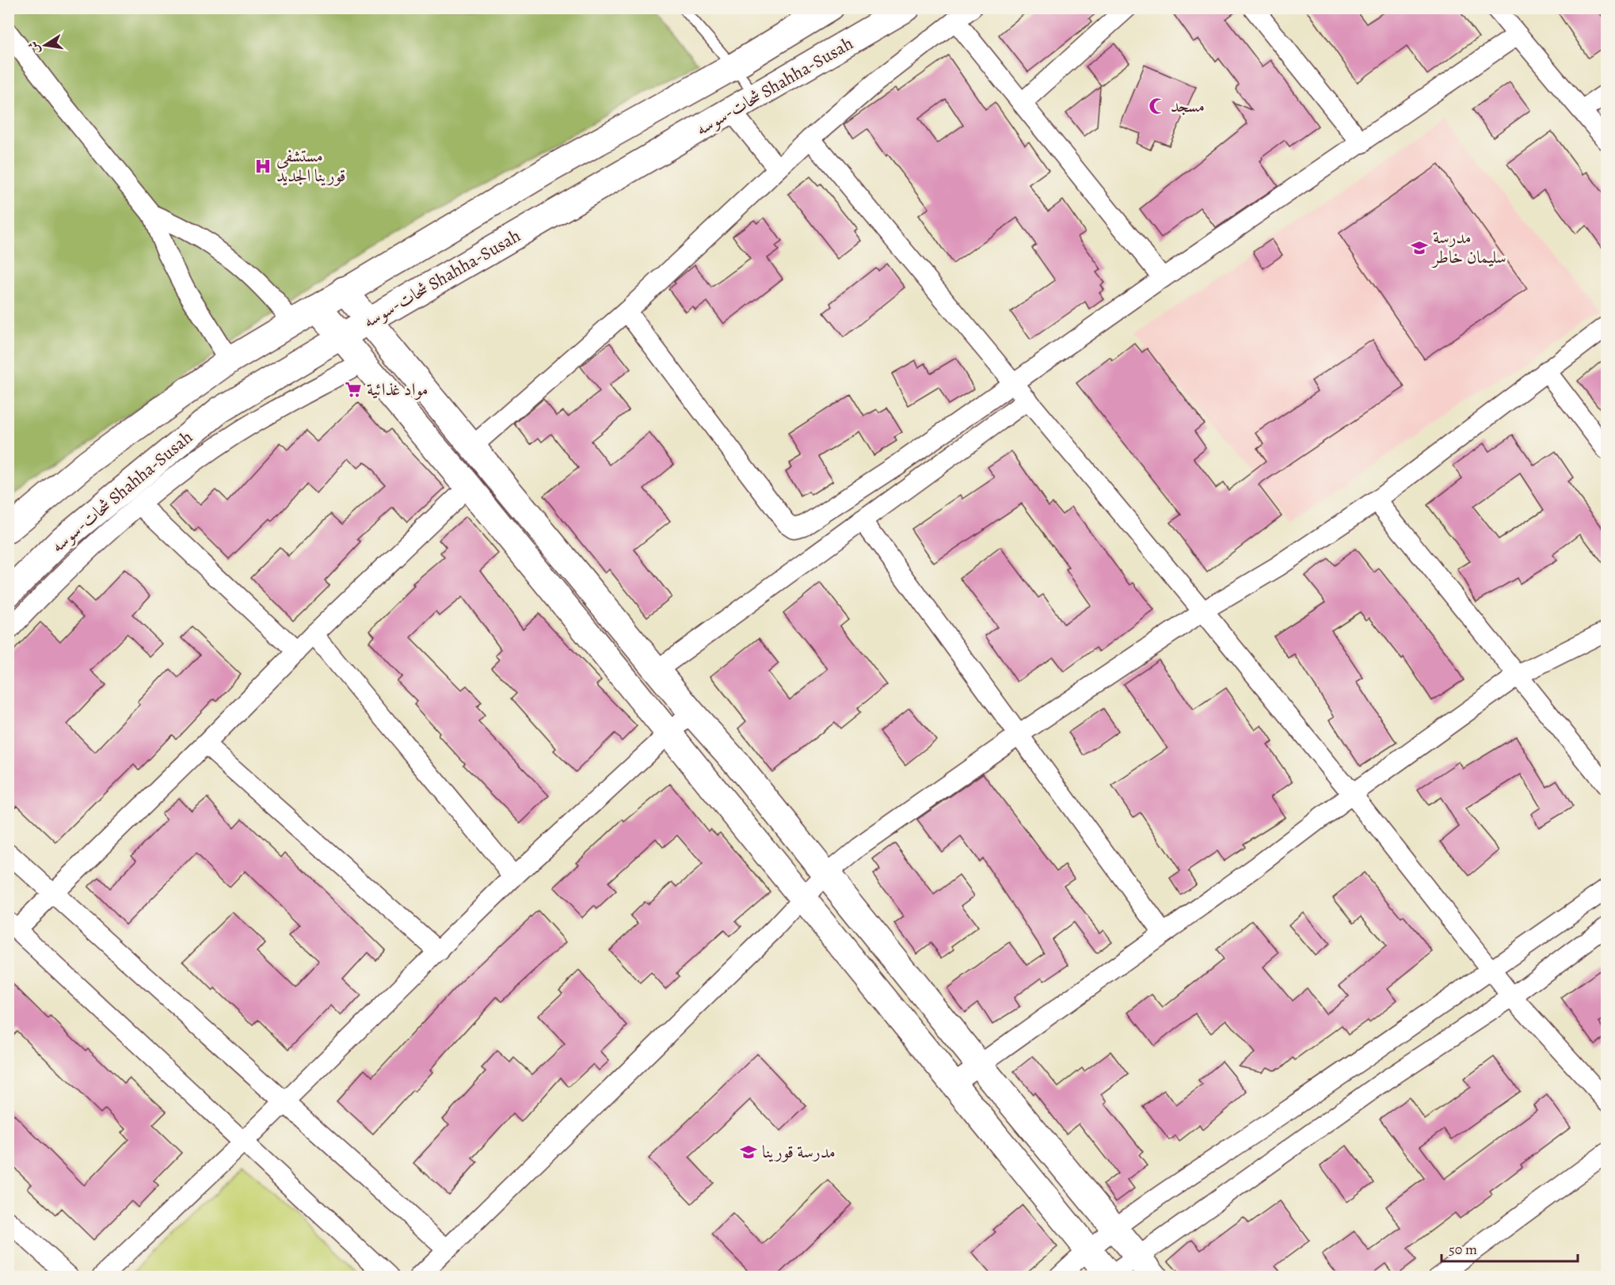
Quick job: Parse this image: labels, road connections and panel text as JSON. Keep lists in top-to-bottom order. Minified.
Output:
{"streets":{"street":["شحات-سوسه Shahha-Susah"]},"places":{"mosque":["مسجد"],"hospital":["مستشفي قورينا الجديد"],"school or university":["مدرسة سليمان خاطر","مدرسة قورينا"],"supermarket":["مواد غذائية"]},"scale_bar":"50 m","north":"left"}
